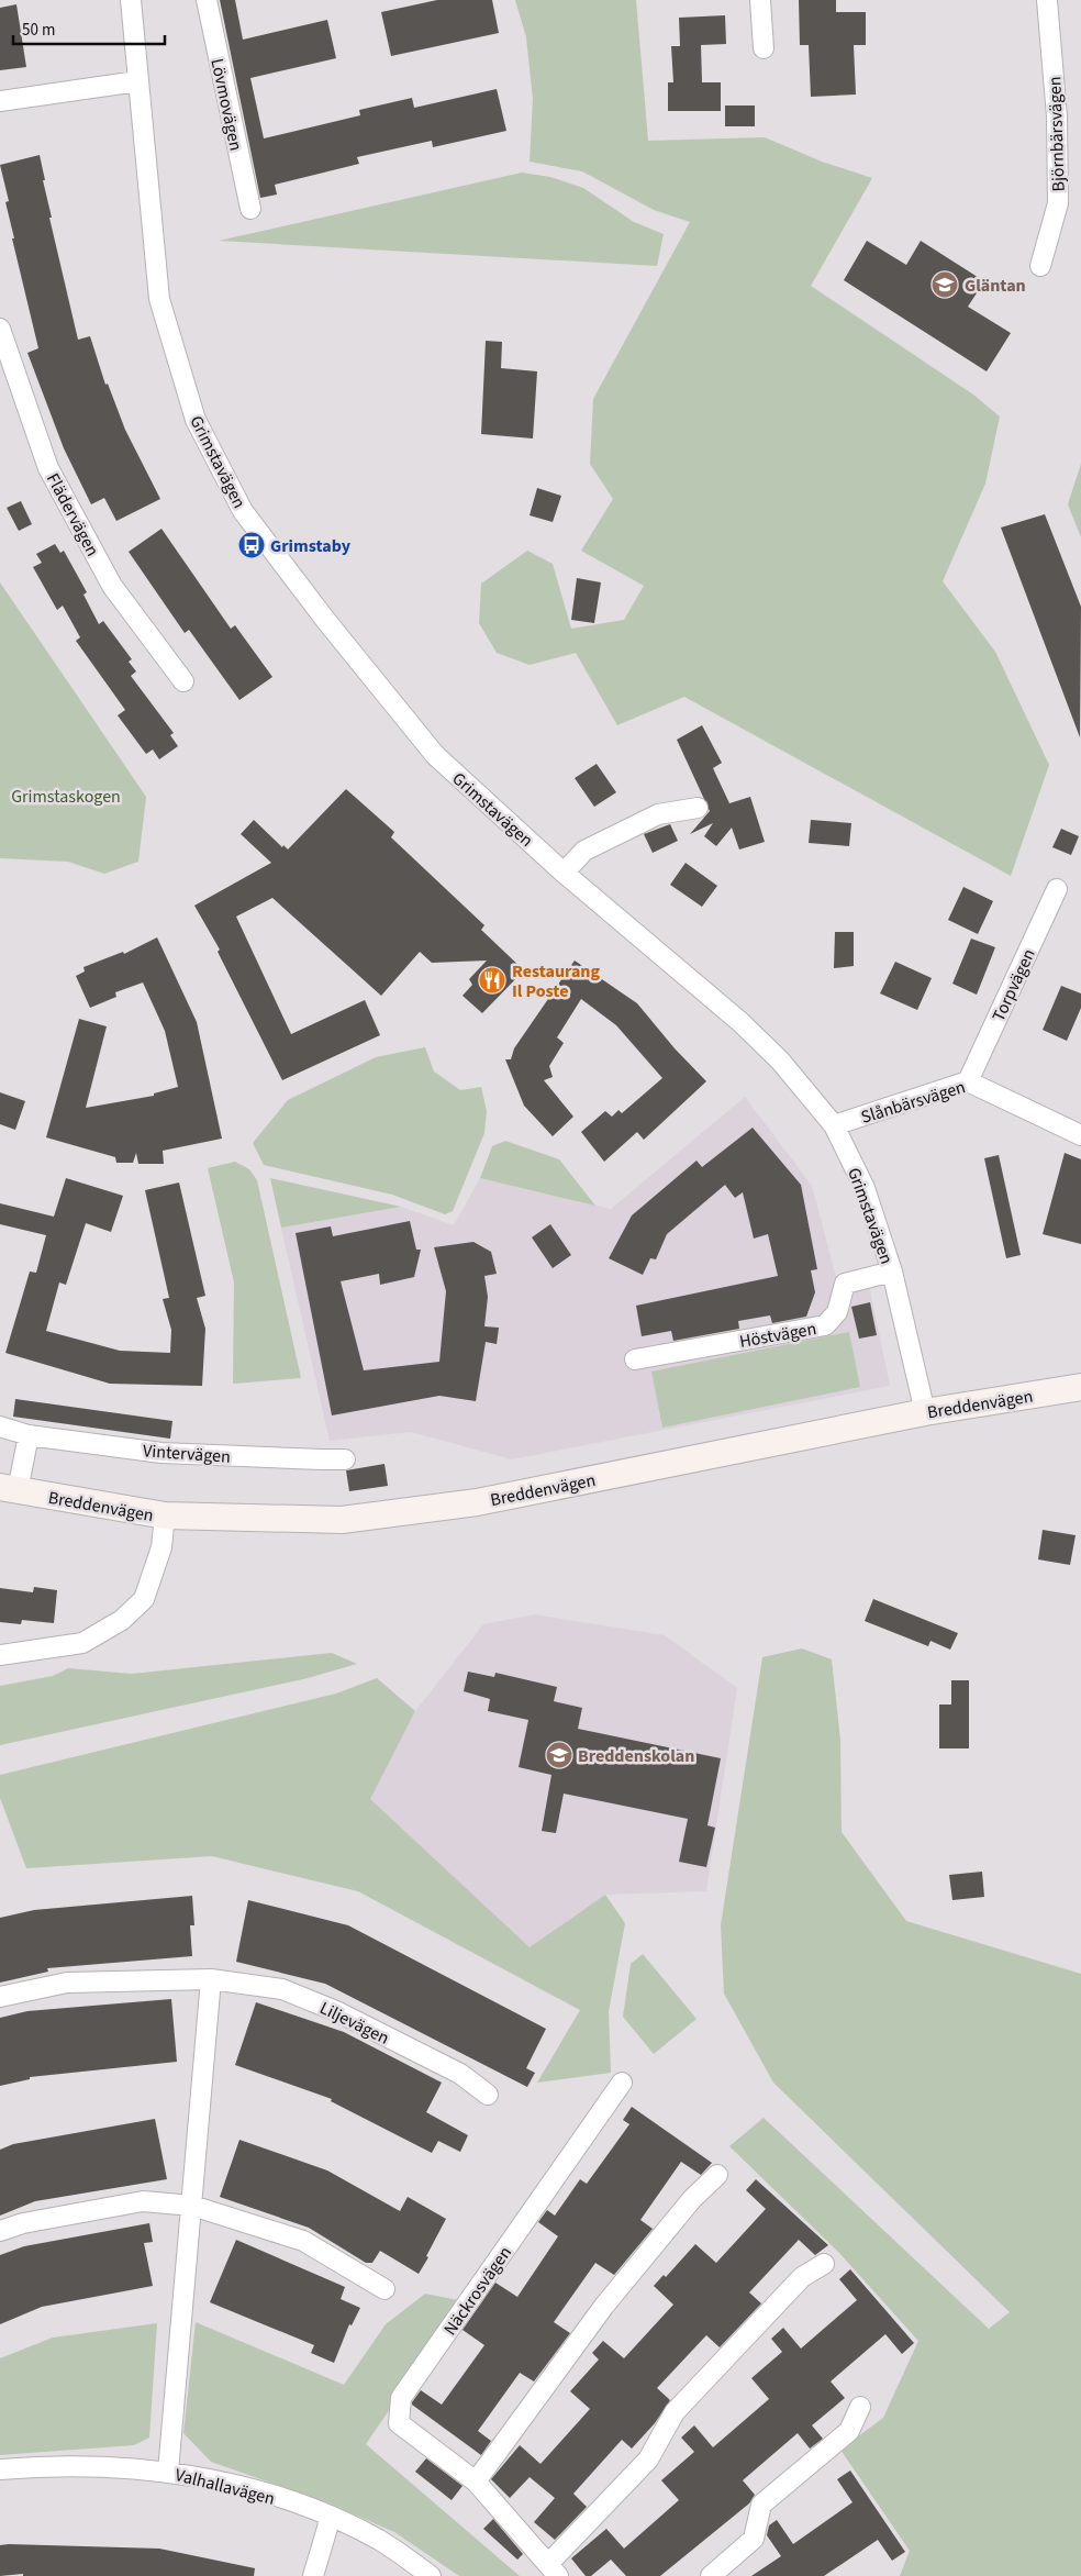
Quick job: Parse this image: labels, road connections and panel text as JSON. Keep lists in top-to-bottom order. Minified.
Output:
{"streets":{"street":["Lövmovägen","Björnbärsvägen","Grimstavägen","Flädervägen","Torpvägen","Slånbärsvägen","Höstvägen","Breddenvägen","Vintervägen","Liljevägen","Näckrosvägen","Valhallavägen"]},"crossings":[["Grimstavägen","Slånbärsvägen"],["Grimstavägen","Höstvägen"],["Grimstavägen","Breddenvägen"],["Torpvägen","Slånbärsvägen"]],"parks":["Grimstaskogen"],"places":{"school or university":["Gläntan","Breddenskolan"],"bus stop":["Grimstaby"],"restaurant":["Restaurang Il Poste"]},"scale_bar":"50 m"}
